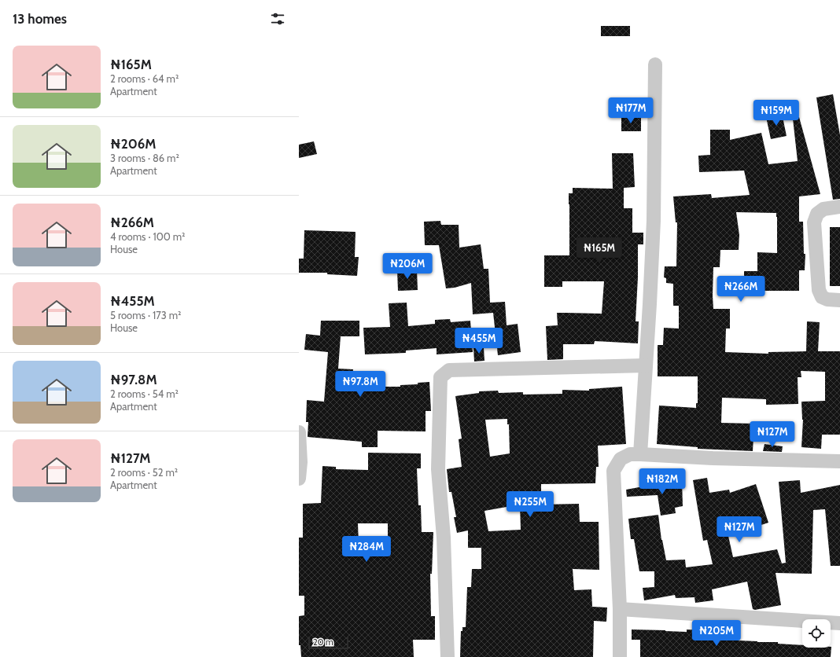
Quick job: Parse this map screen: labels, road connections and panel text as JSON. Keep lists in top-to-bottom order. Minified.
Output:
{"scale_bar":"20 m","page":{"heading":"13 homes","list":[{"name":"₦165M","note":"2 rooms · 64 m² · Apartment"},{"name":"₦206M","note":"3 rooms · 86 m² · Apartment"},{"name":"₦266M","note":"4 rooms · 100 m² · House"},{"name":"₦455M","note":"5 rooms · 173 m² · House"},{"name":"₦97.8M","note":"2 rooms · 54 m² · Apartment"},{"name":"₦127M","note":"2 rooms · 52 m² · Apartment"}],"price":["₦177M","₦159M","₦165M","₦206M","₦266M","₦455M","₦97.8M","₦127M","₦182M","₦255M","₦127M","₦284M","₦205M"],"scale":"20 m"}}
